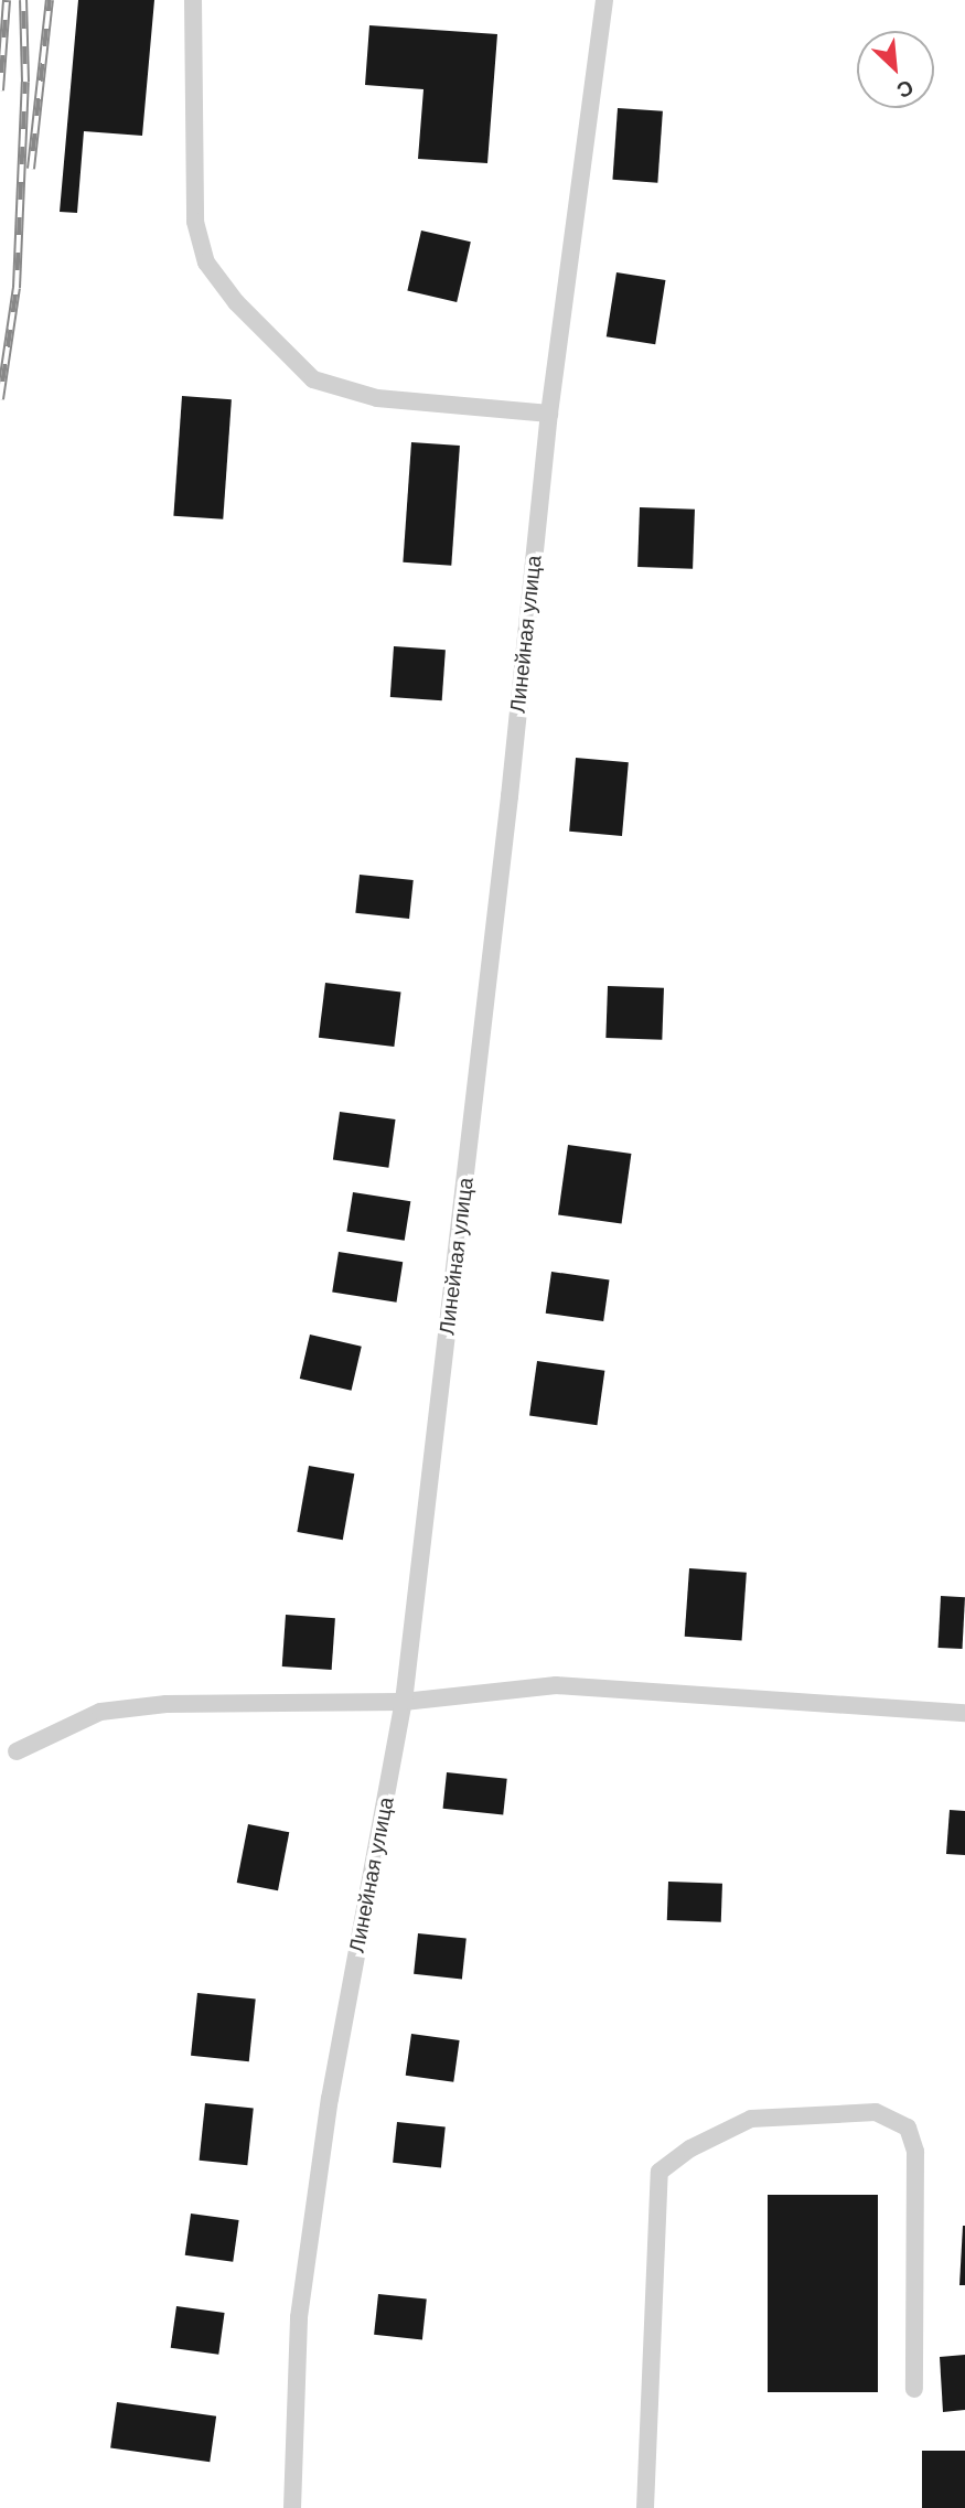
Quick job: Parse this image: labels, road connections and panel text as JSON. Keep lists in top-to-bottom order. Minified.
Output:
{"streets":{"lane":["Линейная улица"]},"north":"bottom right"}
